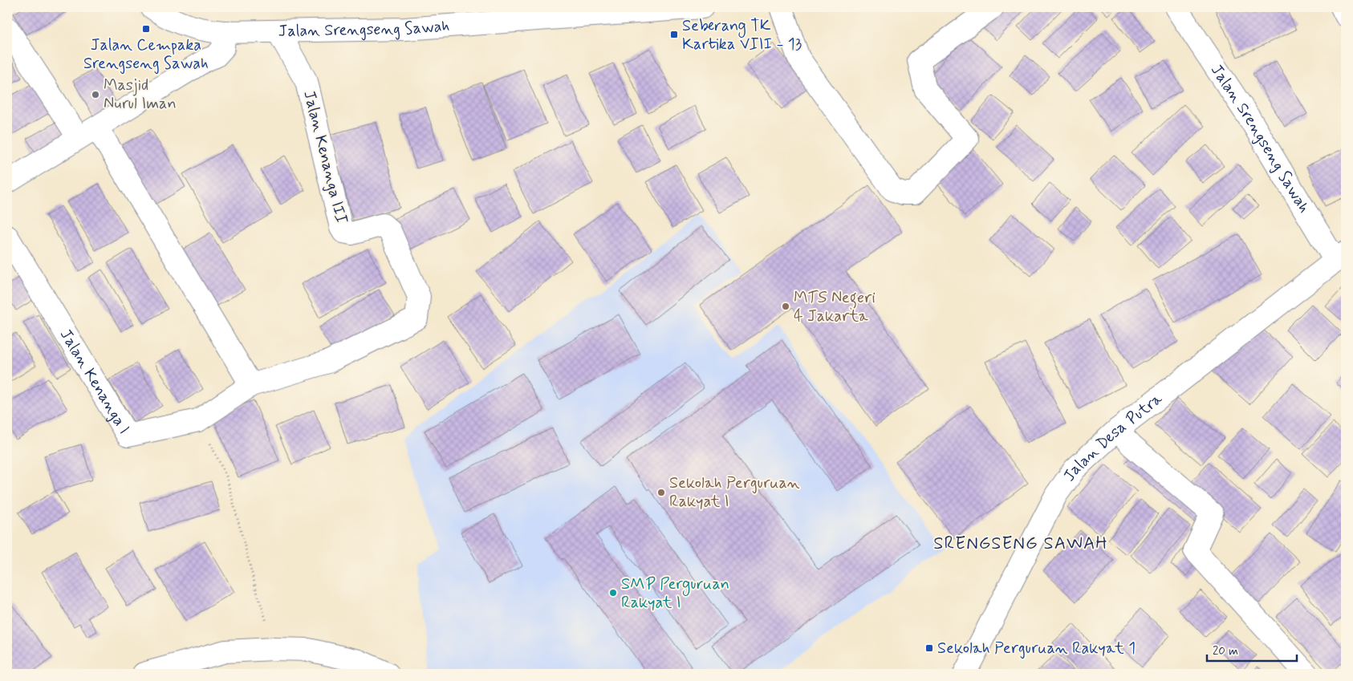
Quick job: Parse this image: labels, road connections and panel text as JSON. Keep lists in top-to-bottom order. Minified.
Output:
{"streets":{"street":["Jalan Srengseng Sawah","Jalan Kenanga III","Jalan Kenanga I","Jalan Desa Putra"]},"crossings":[["Jalan Srengseng Sawah","Jalan Kenanga III"],["Jalan Srengseng Sawah","Jalan Desa Putra"]],"districts":["SRENGSENG SAWAH"],"places":{"transit":["Jalan Cempaka Srengseng Sawah","Seberang TK Kartika VIII - 13","Sekolah Perguruan Rakyat 1"],"other":["Masjid Nurul Iman","MTS Negeri 4 Jakarta","Sekolah Perguruan Rakyat I","SMP Perguruan Rakyat I"]},"scale_bar":"20 m"}
